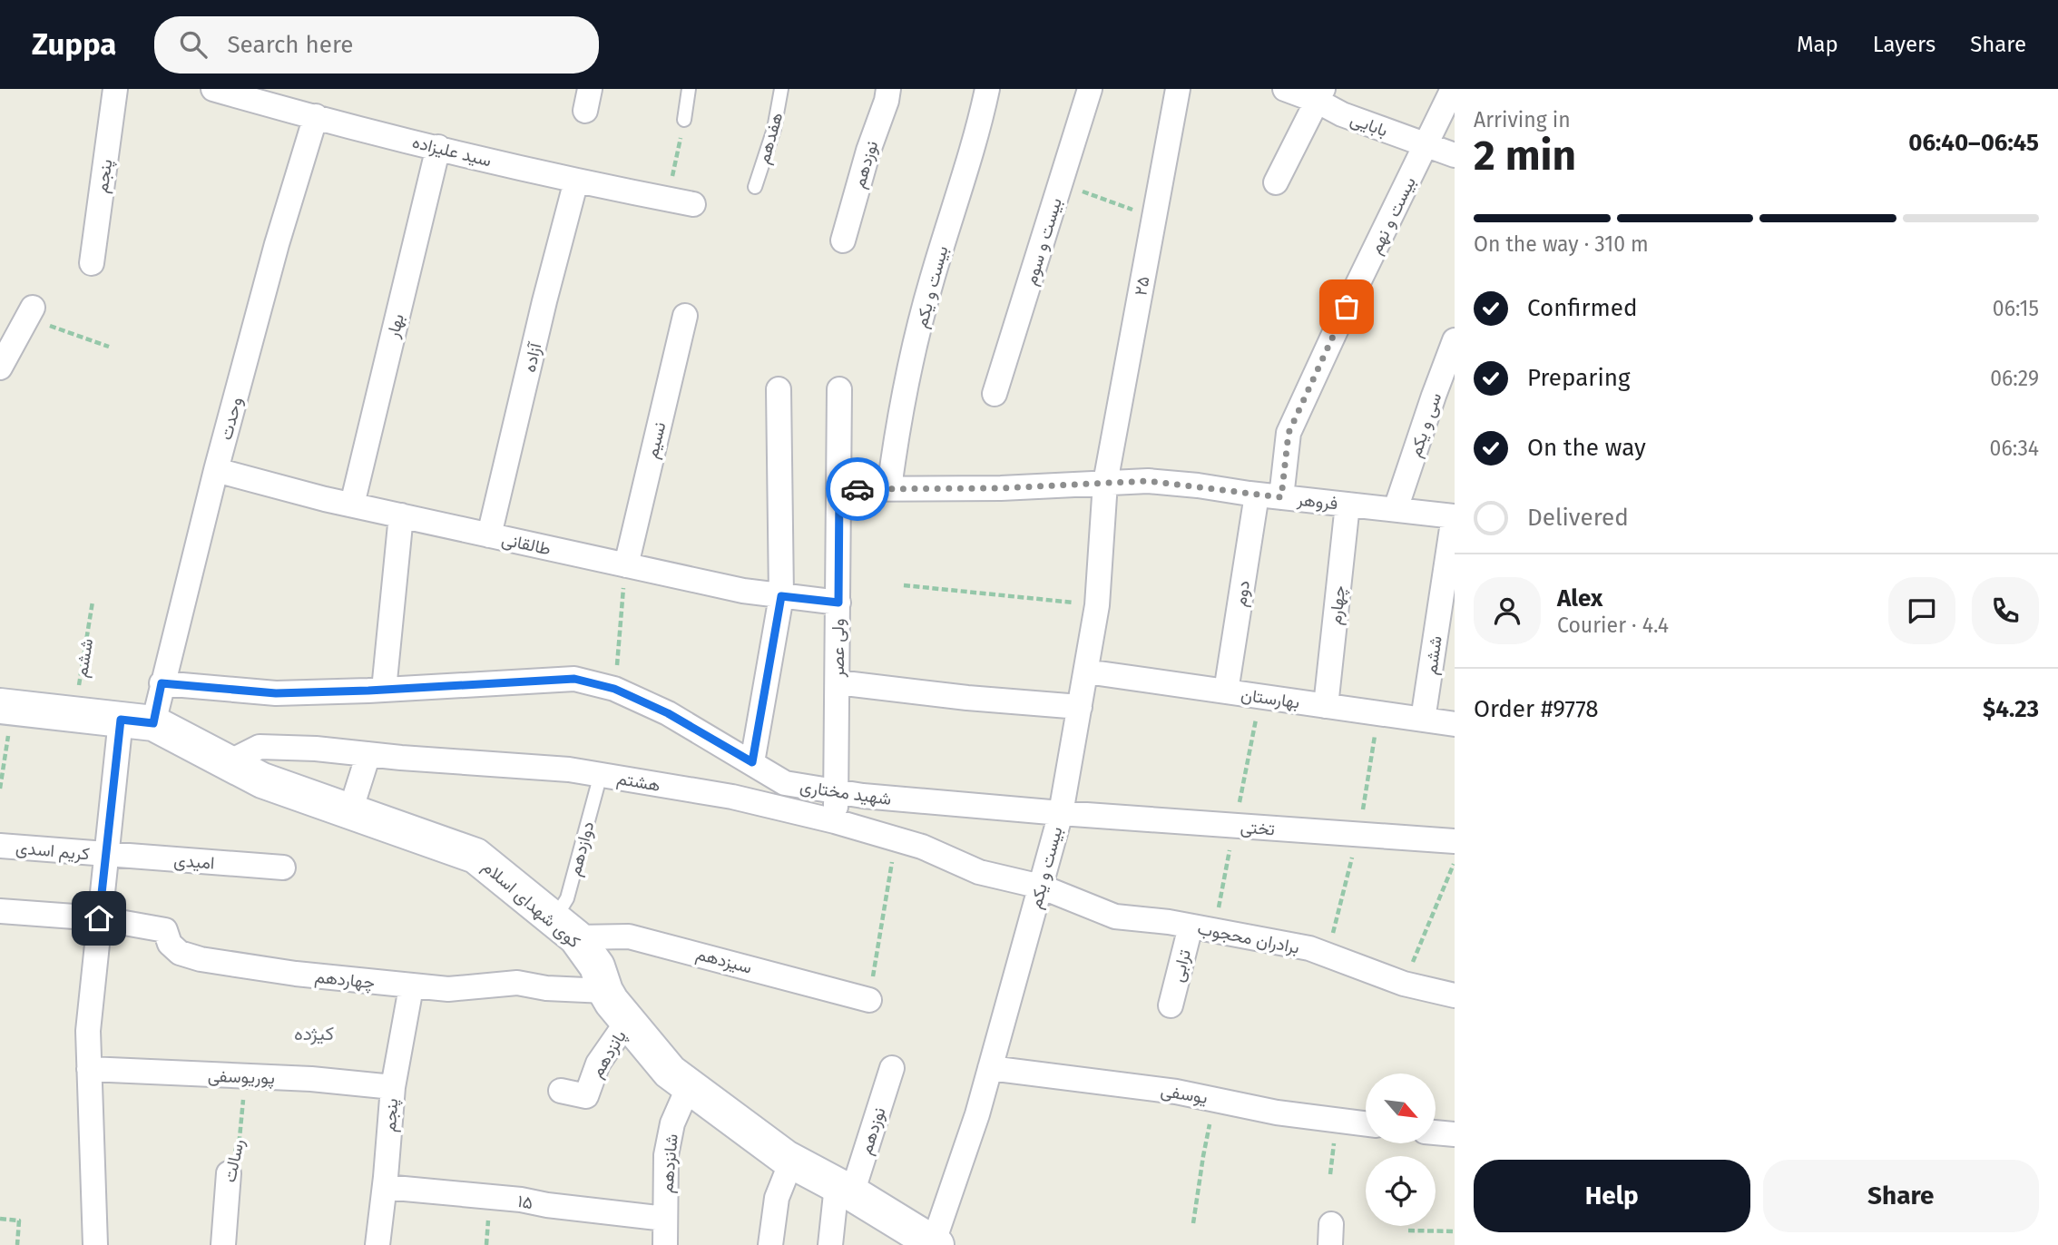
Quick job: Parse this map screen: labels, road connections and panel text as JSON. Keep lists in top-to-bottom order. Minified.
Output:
{"streets":{"main road":["کوی شهدای اسلام"],"street":["بابایی","سید علیزاده","نوزدهم","پنجم","بیست و نهم","بیست و سوم","۲۵","بیست و یکم","بهار","آزاده","وحدت","سی و یکم","نسیم","فروهر","طالقانی","دوم","چهارم","ولی عصر","ششم","بهارستان","هشتم","شهید مختاری","تختی","کریم اسدی","امیدی","برادران محجوب","سیزدهم","ترابی","چهاردهم","پانزدهم","پوریوسفی","یوسفی","رسالت","شانزدهم","۱۵"],"lane":["هفدهم","دوازدهم"]},"crossings":[["بابایی","بیست و نهم"],["سید علیزاده","بهار"],["سید علیزاده","آزاده"],["سید علیزاده","وحدت"],["نوزدهم","کوی شهدای اسلام"],["پنجم","چهاردهم"],["پنجم","پوریوسفی"],["پنجم","۱۵"],["بیست و نهم","فروهر"],["۲۵","بیست و یکم"],["۲۵","فروهر"],["بیست و یکم","فروهر"],["بیست و یکم","بهارستان"],["بیست و یکم","هشتم"],["بیست و یکم","شهید مختاری"],["بیست و یکم","تختی"],["بیست و یکم","کوی شهدای اسلام"],["بیست و یکم","برادران محجوب"],["بیست و یکم","یوسفی"],["بهار","طالقانی"],["آزاده","طالقانی"],["وحدت","طالقانی"],["وحدت","شهید مختاری"],["وحدت","کریم اسدی"],["وحدت","امیدی"],["وحدت","کوی شهدای اسلام"],["سی و یکم","فروهر"],["نسیم","طالقانی"],["فروهر","دوم"],["فروهر","چهارم"],["فروهر","ولی عصر"],["فروهر","ششم"],["طالقانی","ولی عصر"],["دوم","بهارستان"],["چهارم","بهارستان"],["ولی عصر","هشتم"],["ولی عصر","شهید مختاری"],["ششم","بهارستان"],["ششم","کوی شهدای اسلام"],["هشتم","دوازدهم"],["هشتم","کوی شهدای اسلام"],["هشتم","برادران محجوب"],["شهید مختاری","تختی"],["دوازدهم","کوی شهدای اسلام"],["دوازدهم","سیزدهم"],["کریم اسدی","امیدی"],["کوی شهدای اسلام","سیزدهم"],["کوی شهدای اسلام","چهاردهم"],["کوی شهدای اسلام","پانزدهم"],["کوی شهدای اسلام","شانزدهم"],["برادران محجوب","ترابی"],["پوریوسفی","رسالت"],["شانزدهم","۱۵"]],"districts":["کیژده"],"north":"bottom right","page":{"header":"Zuppa","search":"Search here","nav":["Map","Layers","Share"],"heading":["2 min","Arriving in","06:40–06:45"],"panel":["Alex","Courier · 4.4","Order #9778","$4.23"],"bar":"On the way · 310 m","list":[["Confirmed","06:15"],["Preparing","06:29"],["On the way","06:34"],"Delivered"],"buttons":["Help","Share"]}}
